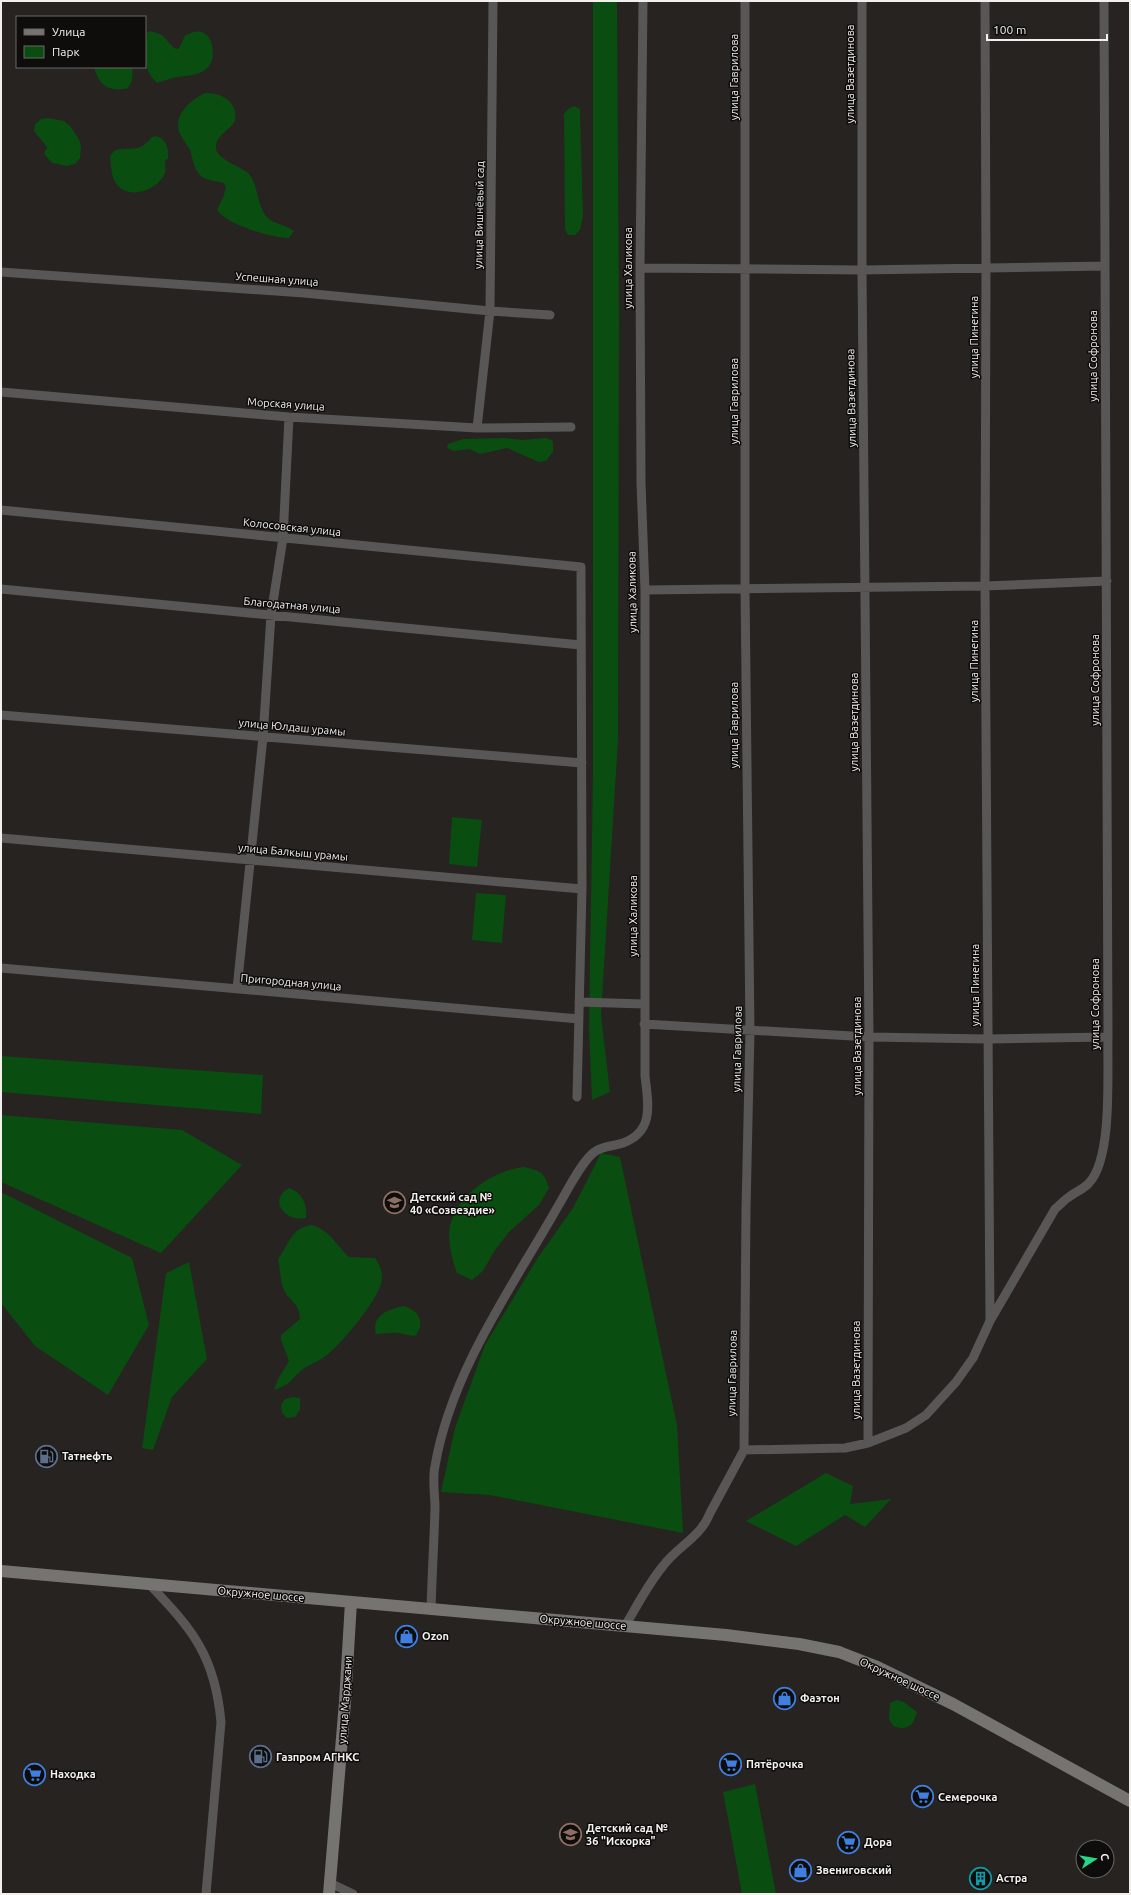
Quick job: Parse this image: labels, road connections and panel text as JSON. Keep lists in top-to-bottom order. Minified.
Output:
{"streets":{"street":["улица Вазетдинова","улица Гаврилова","улица Вишнёвый сад","улица Халикова","Успешная улица","улица Пинегина","улица Софронова","Морская улица","Колосовская улица","Благодатная улица","улица Юлдаш урамы","улица Балкыш урамы","Пригородная улица","Окружное шоссе","улица Марджани"]},"crossings":[["улица Вазетдинова","улица Софронова"],["улица Гаврилова","улица Софронова"],["улица Вишнёвый сад","Успешная улица"],["улица Вишнёвый сад","Морская улица"],["улица Халикова","Окружное шоссе"],["улица Пинегина","улица Софронова"],["Колосовская улица","Благодатная улица"],["Окружное шоссе","улица Марджани"]],"places":{"school or university":["Детский сад № 40 «Созвездие»","Детский сад № 36 \"Искорка\""],"fuel station":["Татнефть","Газпром АГНКС"],"shop":["Ozon","Фаэтон","Звениговский"],"supermarket":["Пятёрочка","Находка","Семерочка","Дора"],"building":["Астра"]},"legend":["Улица","Парк"],"scale_bar":"100 m","north":"right"}
